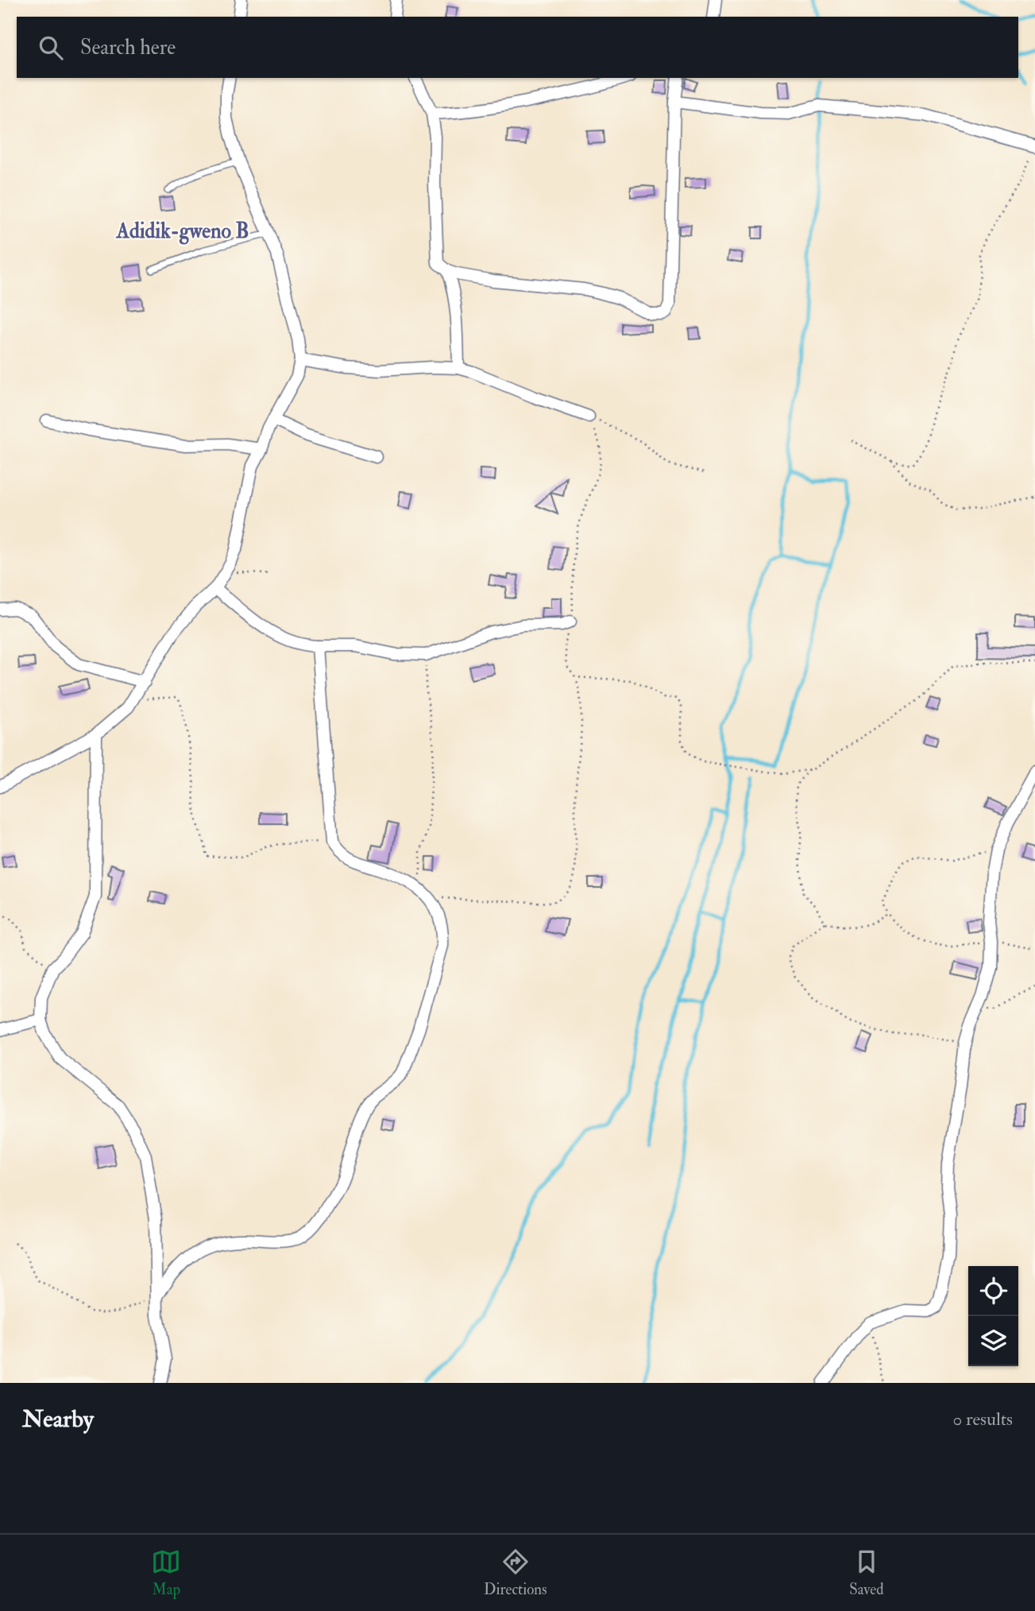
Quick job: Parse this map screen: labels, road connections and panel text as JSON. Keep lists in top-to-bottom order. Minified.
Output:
{"districts":["Adidik-gweno B"],"page":{"search":"Search here","heading":["Nearby","0 results"],"nav":["Map","Directions","Saved"]}}
